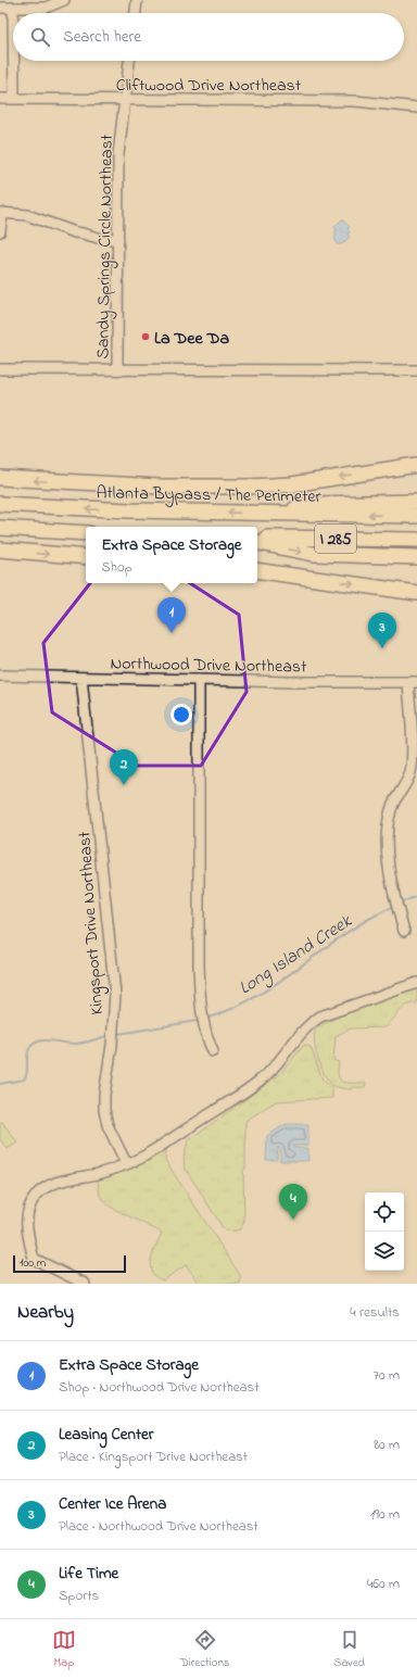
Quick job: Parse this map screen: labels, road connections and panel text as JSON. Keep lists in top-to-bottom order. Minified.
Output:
{"streets":{"highway":["Atlanta Bypass / The Perimeter","I 285"],"street":["Cliftwood Drive Northeast","Sandy Springs Circle Northeast","Northwood Drive Northeast","Kingsport Drive Northeast"]},"crossings":[["Cliftwood Drive Northeast","Sandy Springs Circle Northeast"],["Northwood Drive Northeast","Kingsport Drive Northeast"]],"water":["Long Island Creek"],"places":["La Dee Da"],"scale_bar":"100 m","page":{"search":"Search here","popup":["Extra Space Storage","Shop"],"pins":["1","3","2","4"],"scale":"100 m","heading":["Nearby","4 results"],"list":[{"mark":"1","name":"Extra Space Storage","note":"Shop · Northwood Drive Northeast","value":"70 m"},{"mark":"2","name":"Leasing Center","note":"Place · Kingsport Drive Northeast","value":"80 m"},{"mark":"3","name":"Center Ice Arena","note":"Place · Northwood Drive Northeast","value":"190 m"},{"mark":"4","name":"Life Time","note":"Sports","value":"460 m"}],"nav":["Map","Directions","Saved"]}}
